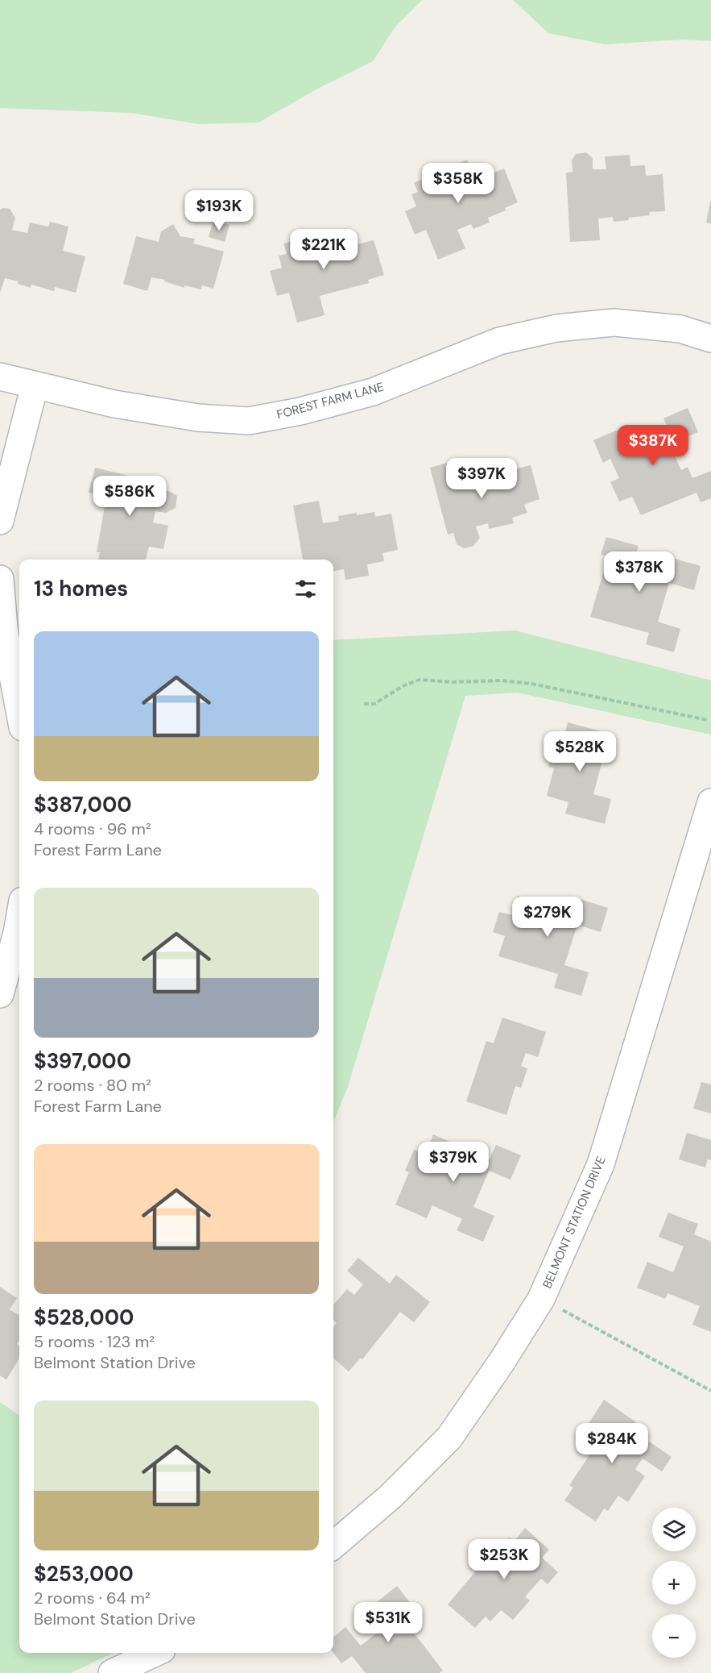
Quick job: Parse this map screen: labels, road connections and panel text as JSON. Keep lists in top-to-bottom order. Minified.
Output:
{"streets":{"street":["FOREST FARM LANE","BELMONT STATION DRIVE"]},"page":{"price":["$358K","$193K","$221K","$387K","$397K","$586K","$378K","$528K","$279K","$379K","$284K","$253K","$531K"],"heading":"13 homes","list":[{"name":"$387,000","note":"4 rooms · 96 m² · Forest Farm Lane"},{"name":"$397,000","note":"2 rooms · 80 m² · Forest Farm Lane"},{"name":"$528,000","note":"5 rooms · 123 m² · Belmont Station Drive"},{"name":"$253,000","note":"2 rooms · 64 m² · Belmont Station Drive"}],"map_buttons":["+","−"]}}
